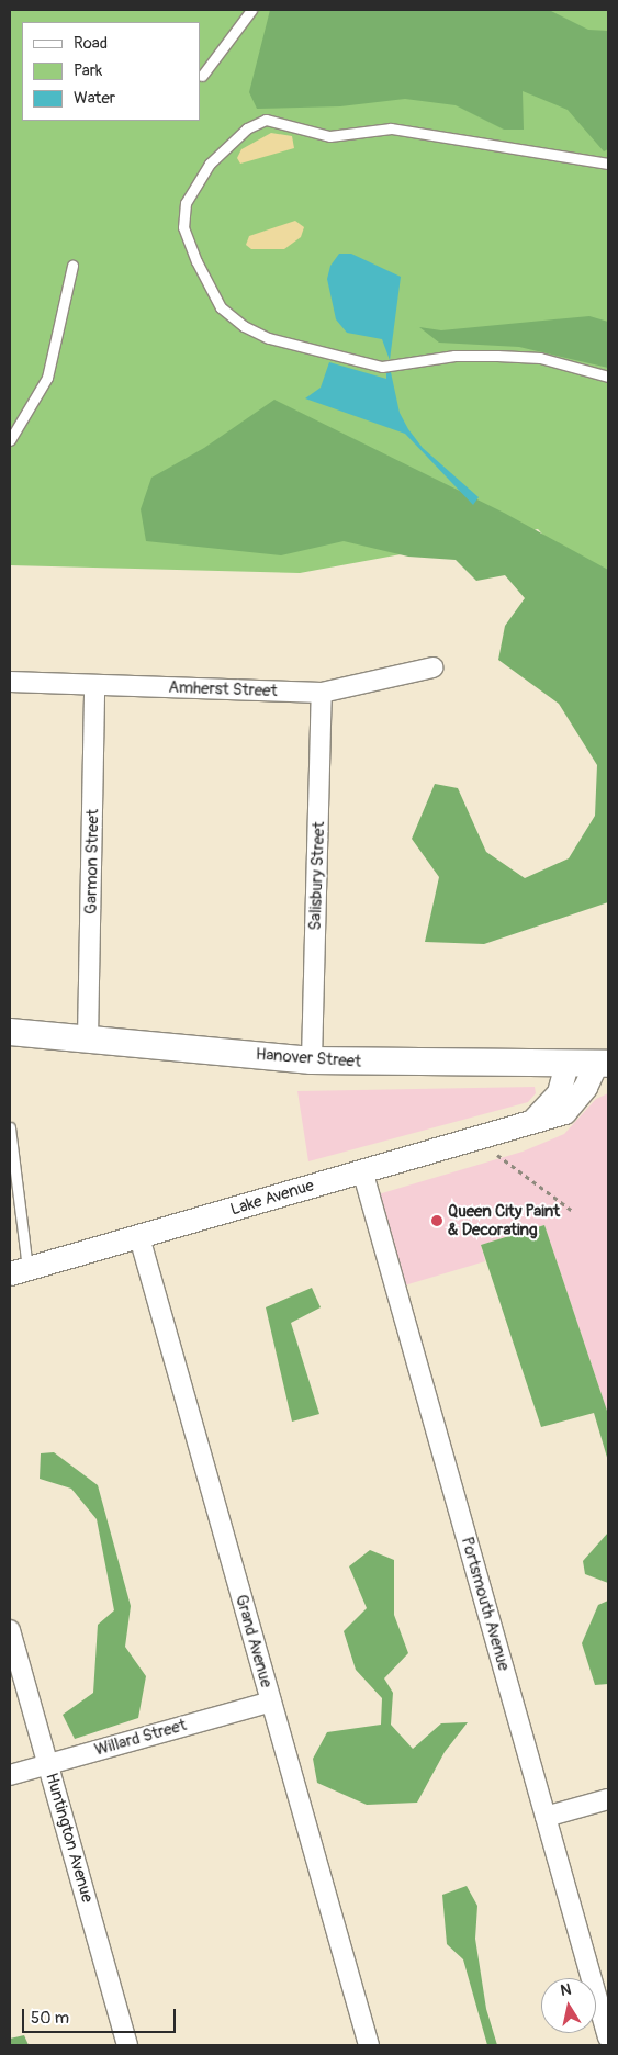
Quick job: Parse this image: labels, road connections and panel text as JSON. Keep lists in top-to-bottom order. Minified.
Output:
{"streets":{"main road":["Hanover Street"],"street":["Amherst Street","Garmon Street","Salisbury Street","Lake Avenue","Portsmouth Avenue","Grand Avenue","Willard Street","Huntington Avenue"]},"crossings":[["Amherst Street","Garmon Street"],["Amherst Street","Salisbury Street"],["Garmon Street","Hanover Street"],["Salisbury Street","Hanover Street"],["Hanover Street","Lake Avenue"],["Lake Avenue","Portsmouth Avenue"],["Lake Avenue","Grand Avenue"],["Grand Avenue","Willard Street"],["Willard Street","Huntington Avenue"]],"places":["Queen City Paint & Decorating"],"legend":["Road","Park","Water"],"scale_bar":"50 m","north":"top"}
